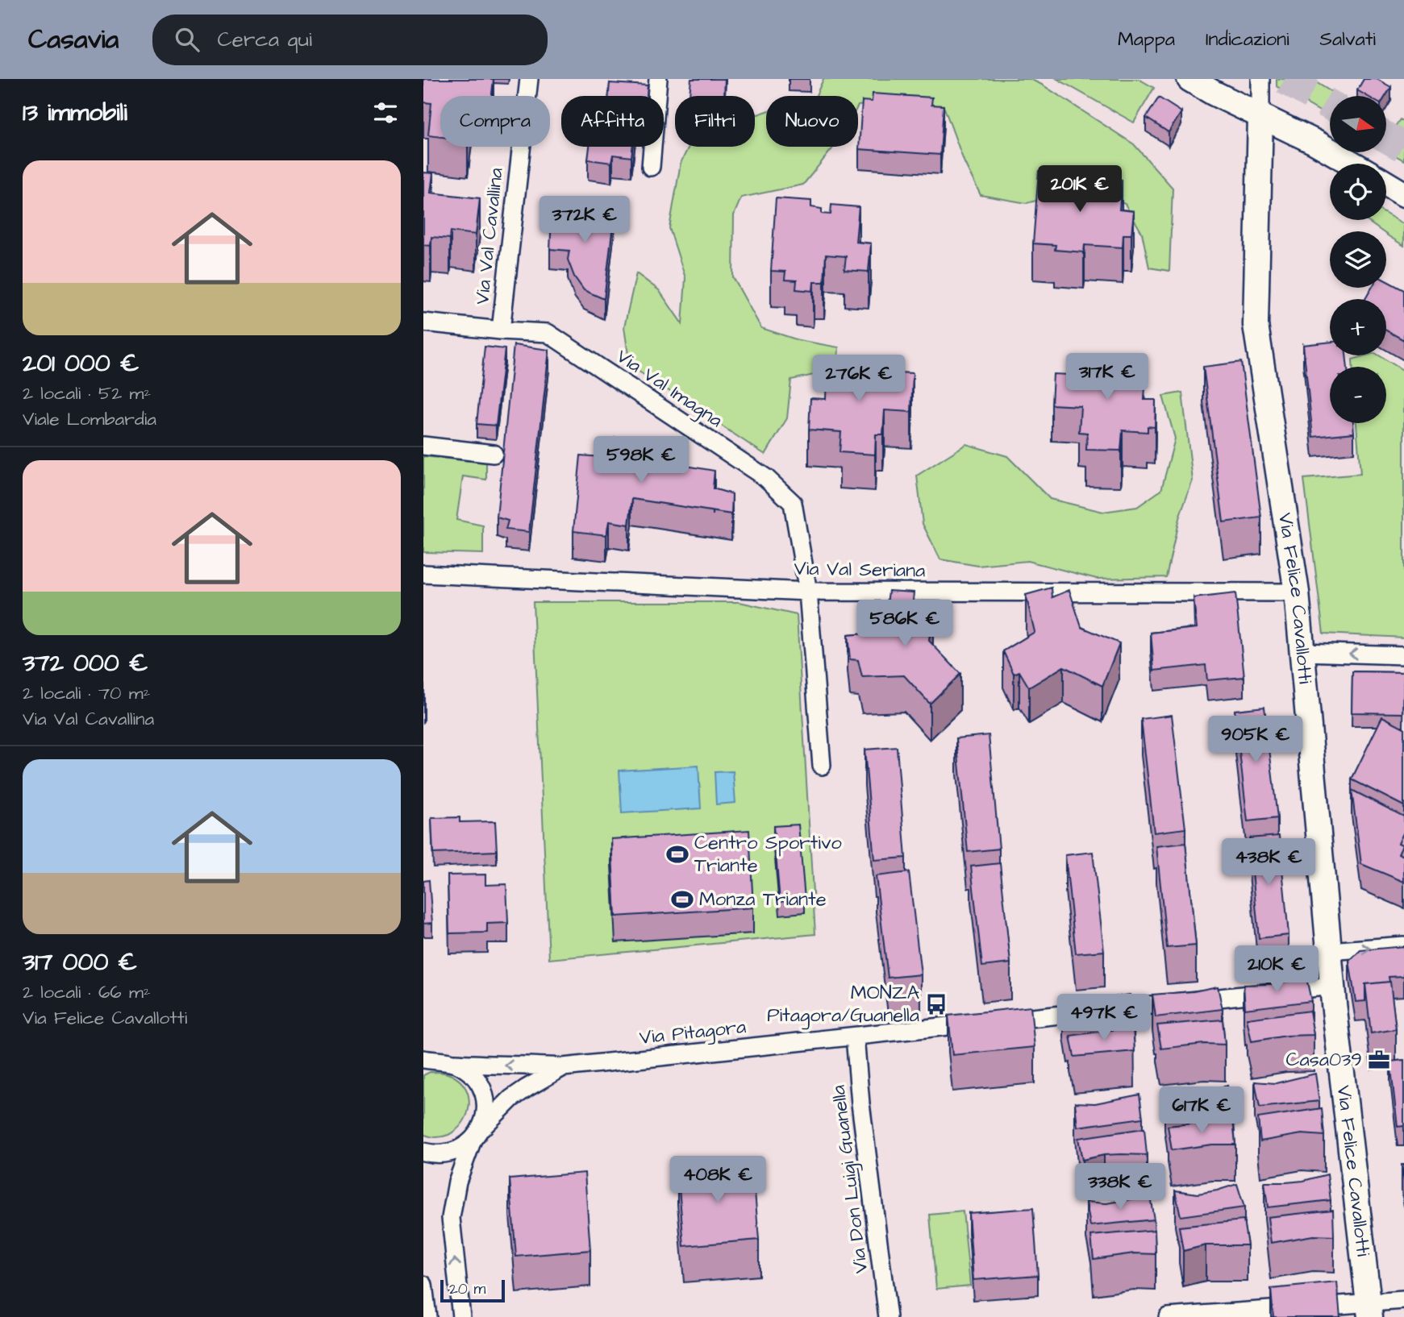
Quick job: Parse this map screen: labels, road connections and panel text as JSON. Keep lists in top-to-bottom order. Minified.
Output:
{"streets":{"street":["Via Val Cavallina","Via Val Imagna","Via Val Seriana","Via Felice Cavallotti","Via Pitagora","Via Don Luigi Guanella"]},"crossings":[["Via Val Cavallina","Via Val Imagna"],["Via Val Imagna","Via Val Seriana"],["Via Val Seriana","Via Felice Cavallotti"],["Via Felice Cavallotti","Via Pitagora"],["Via Pitagora","Via Don Luigi Guanella"]],"places":{"sports":["Centro Sportivo Triante","Monza Triante"],"bus stop":["MONZA Pitagora/Guanella"],"office":["Casa039"]},"scale_bar":"20 m","north":"right","page":{"header":"Casavia","search":"Cerca qui","nav":["Mappa","Indicazioni","Salvati"],"heading":"13 immobili","map_buttons":["+","−"],"chip":["Compra","Affitta","Filtri","Nuovo"],"list":[{"name":"201 000 €","note":"2 locali · 52 m² · Viale Lombardia"},{"name":"372 000 €","note":"2 locali · 70 m² · Via Val Cavallina"},{"name":"317 000 €","note":"2 locali · 66 m² · Via Felice Cavallotti"}],"price":["201K €","372K €","317K €","276K €","598K €","586K €","905K €","438K €","210K €","497K €","617K €","408K €","338K €"],"scale":"20 m"}}
